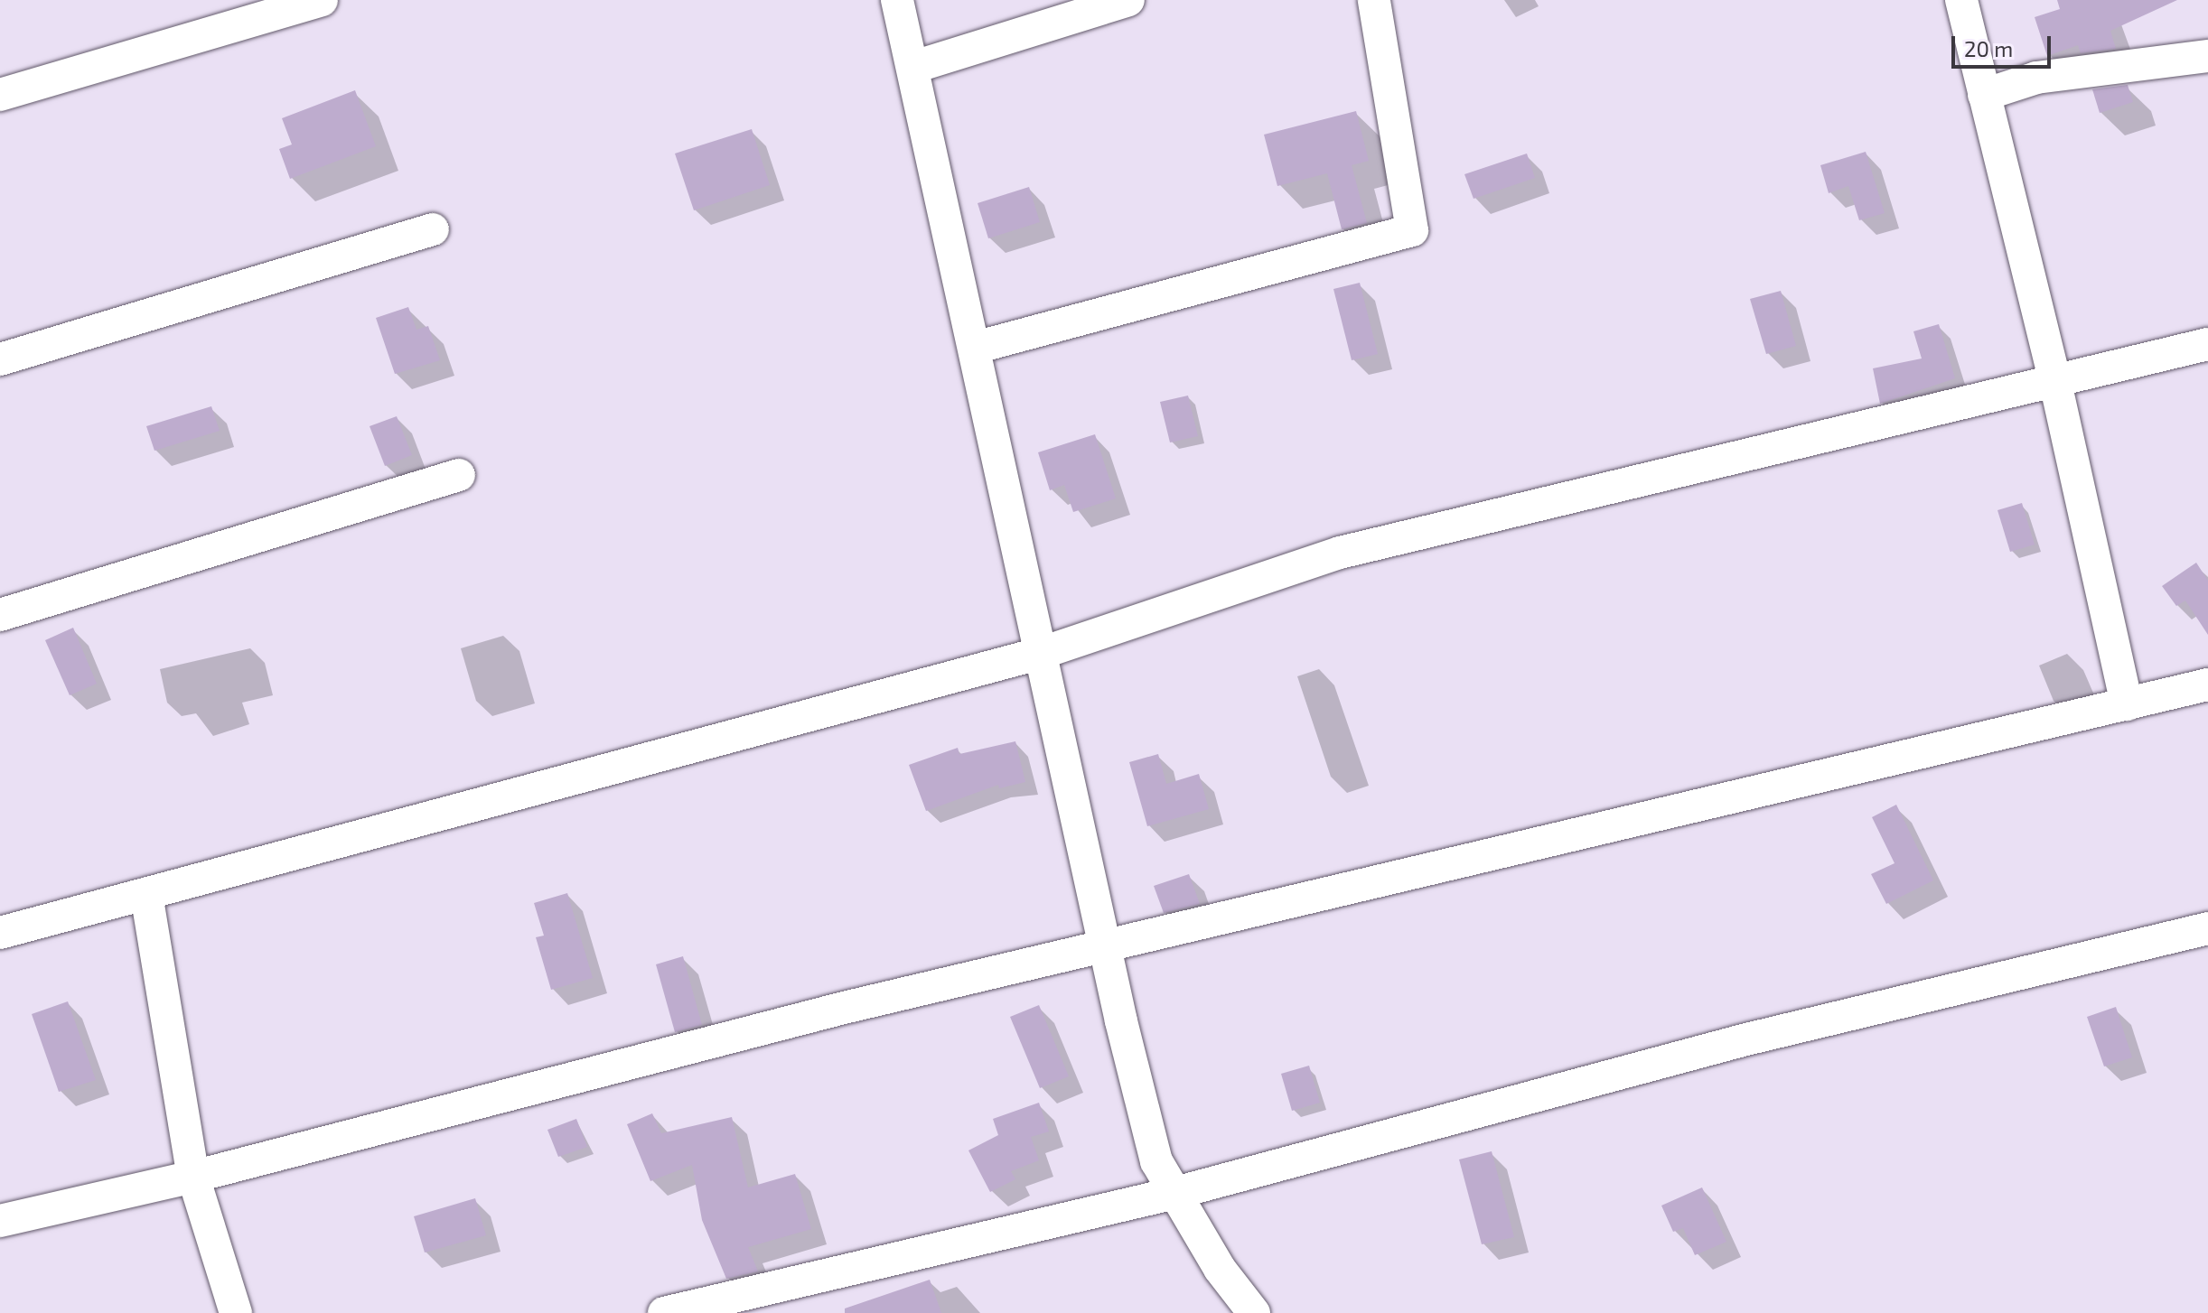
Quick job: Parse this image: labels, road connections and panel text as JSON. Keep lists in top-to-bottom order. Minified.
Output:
{"scale_bar":"20 m"}
